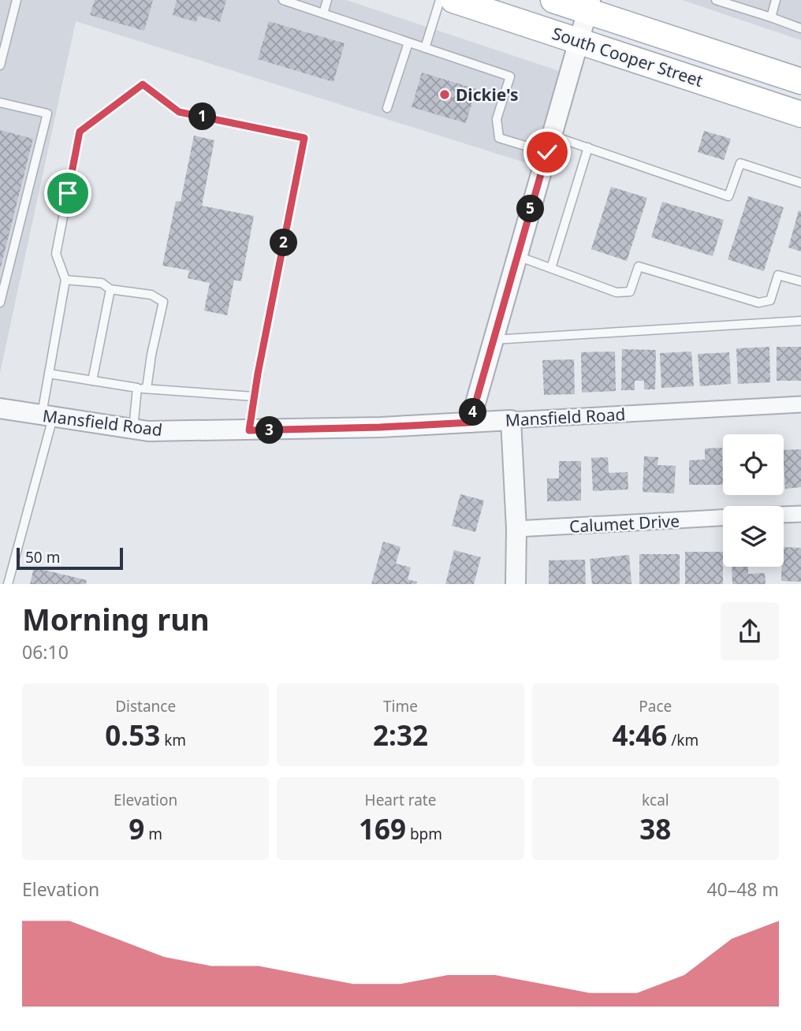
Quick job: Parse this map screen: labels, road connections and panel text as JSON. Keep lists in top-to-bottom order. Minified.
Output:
{"streets":{"main road":["South Cooper Street"],"street":["Mansfield Road","Calumet Drive"]},"places":["Dickie's"],"scale_bar":"50 m","page":{"pins":["1","5","2","4","3"],"scale":"50 m","heading":["Morning run","06:10"],"stats":[["Distance","0.53 km"],["Time","2:32"],["Pace","4:46 /km"],["Elevation","9 m"],["Heart rate","169 bpm"],["kcal","38"]],"chart":["Elevation","40–48 m"]}}
